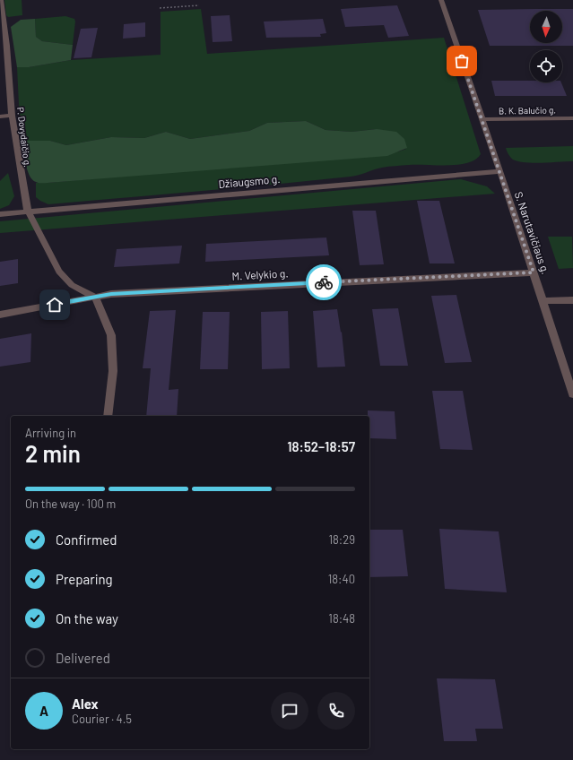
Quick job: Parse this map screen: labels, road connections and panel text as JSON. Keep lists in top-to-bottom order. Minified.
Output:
{"streets":{"street":["B. K. Balučio g.","P. Dovydaičio g.","Džiaugsmo g.","S. Narutavičiaus g.","M. Velykio g."]},"crossings":[["B. K. Balučio g.","S. Narutavičiaus g."],["P. Dovydaičio g.","Džiaugsmo g."],["P. Dovydaičio g.","M. Velykio g."],["Džiaugsmo g.","S. Narutavičiaus g."],["S. Narutavičiaus g.","M. Velykio g."]],"north":"bottom","page":{"heading":["2 min","Arriving in","18:52–18:57"],"panel":["Alex","Courier · 4.5"],"bar":"On the way · 100 m","list":[["Confirmed","18:29"],["Preparing","18:40"],["On the way","18:48"],"Delivered"],"round":"A"}}
